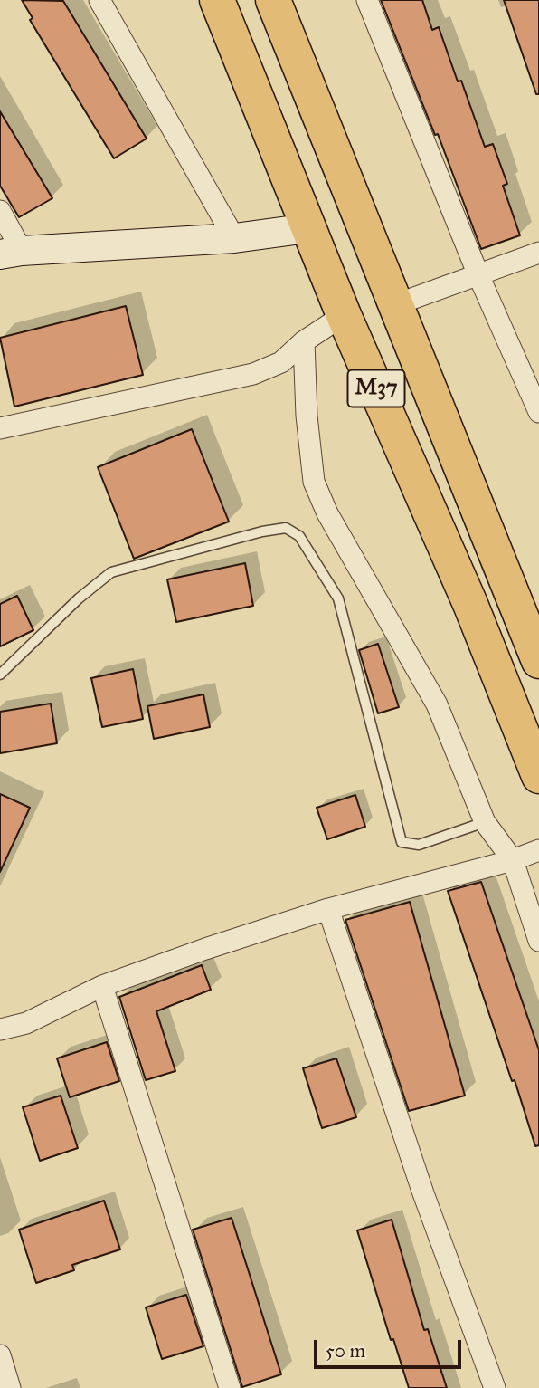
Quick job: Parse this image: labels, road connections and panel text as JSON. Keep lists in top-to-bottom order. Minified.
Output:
{"streets":{"highway":["M37"]},"scale_bar":"50 m"}
